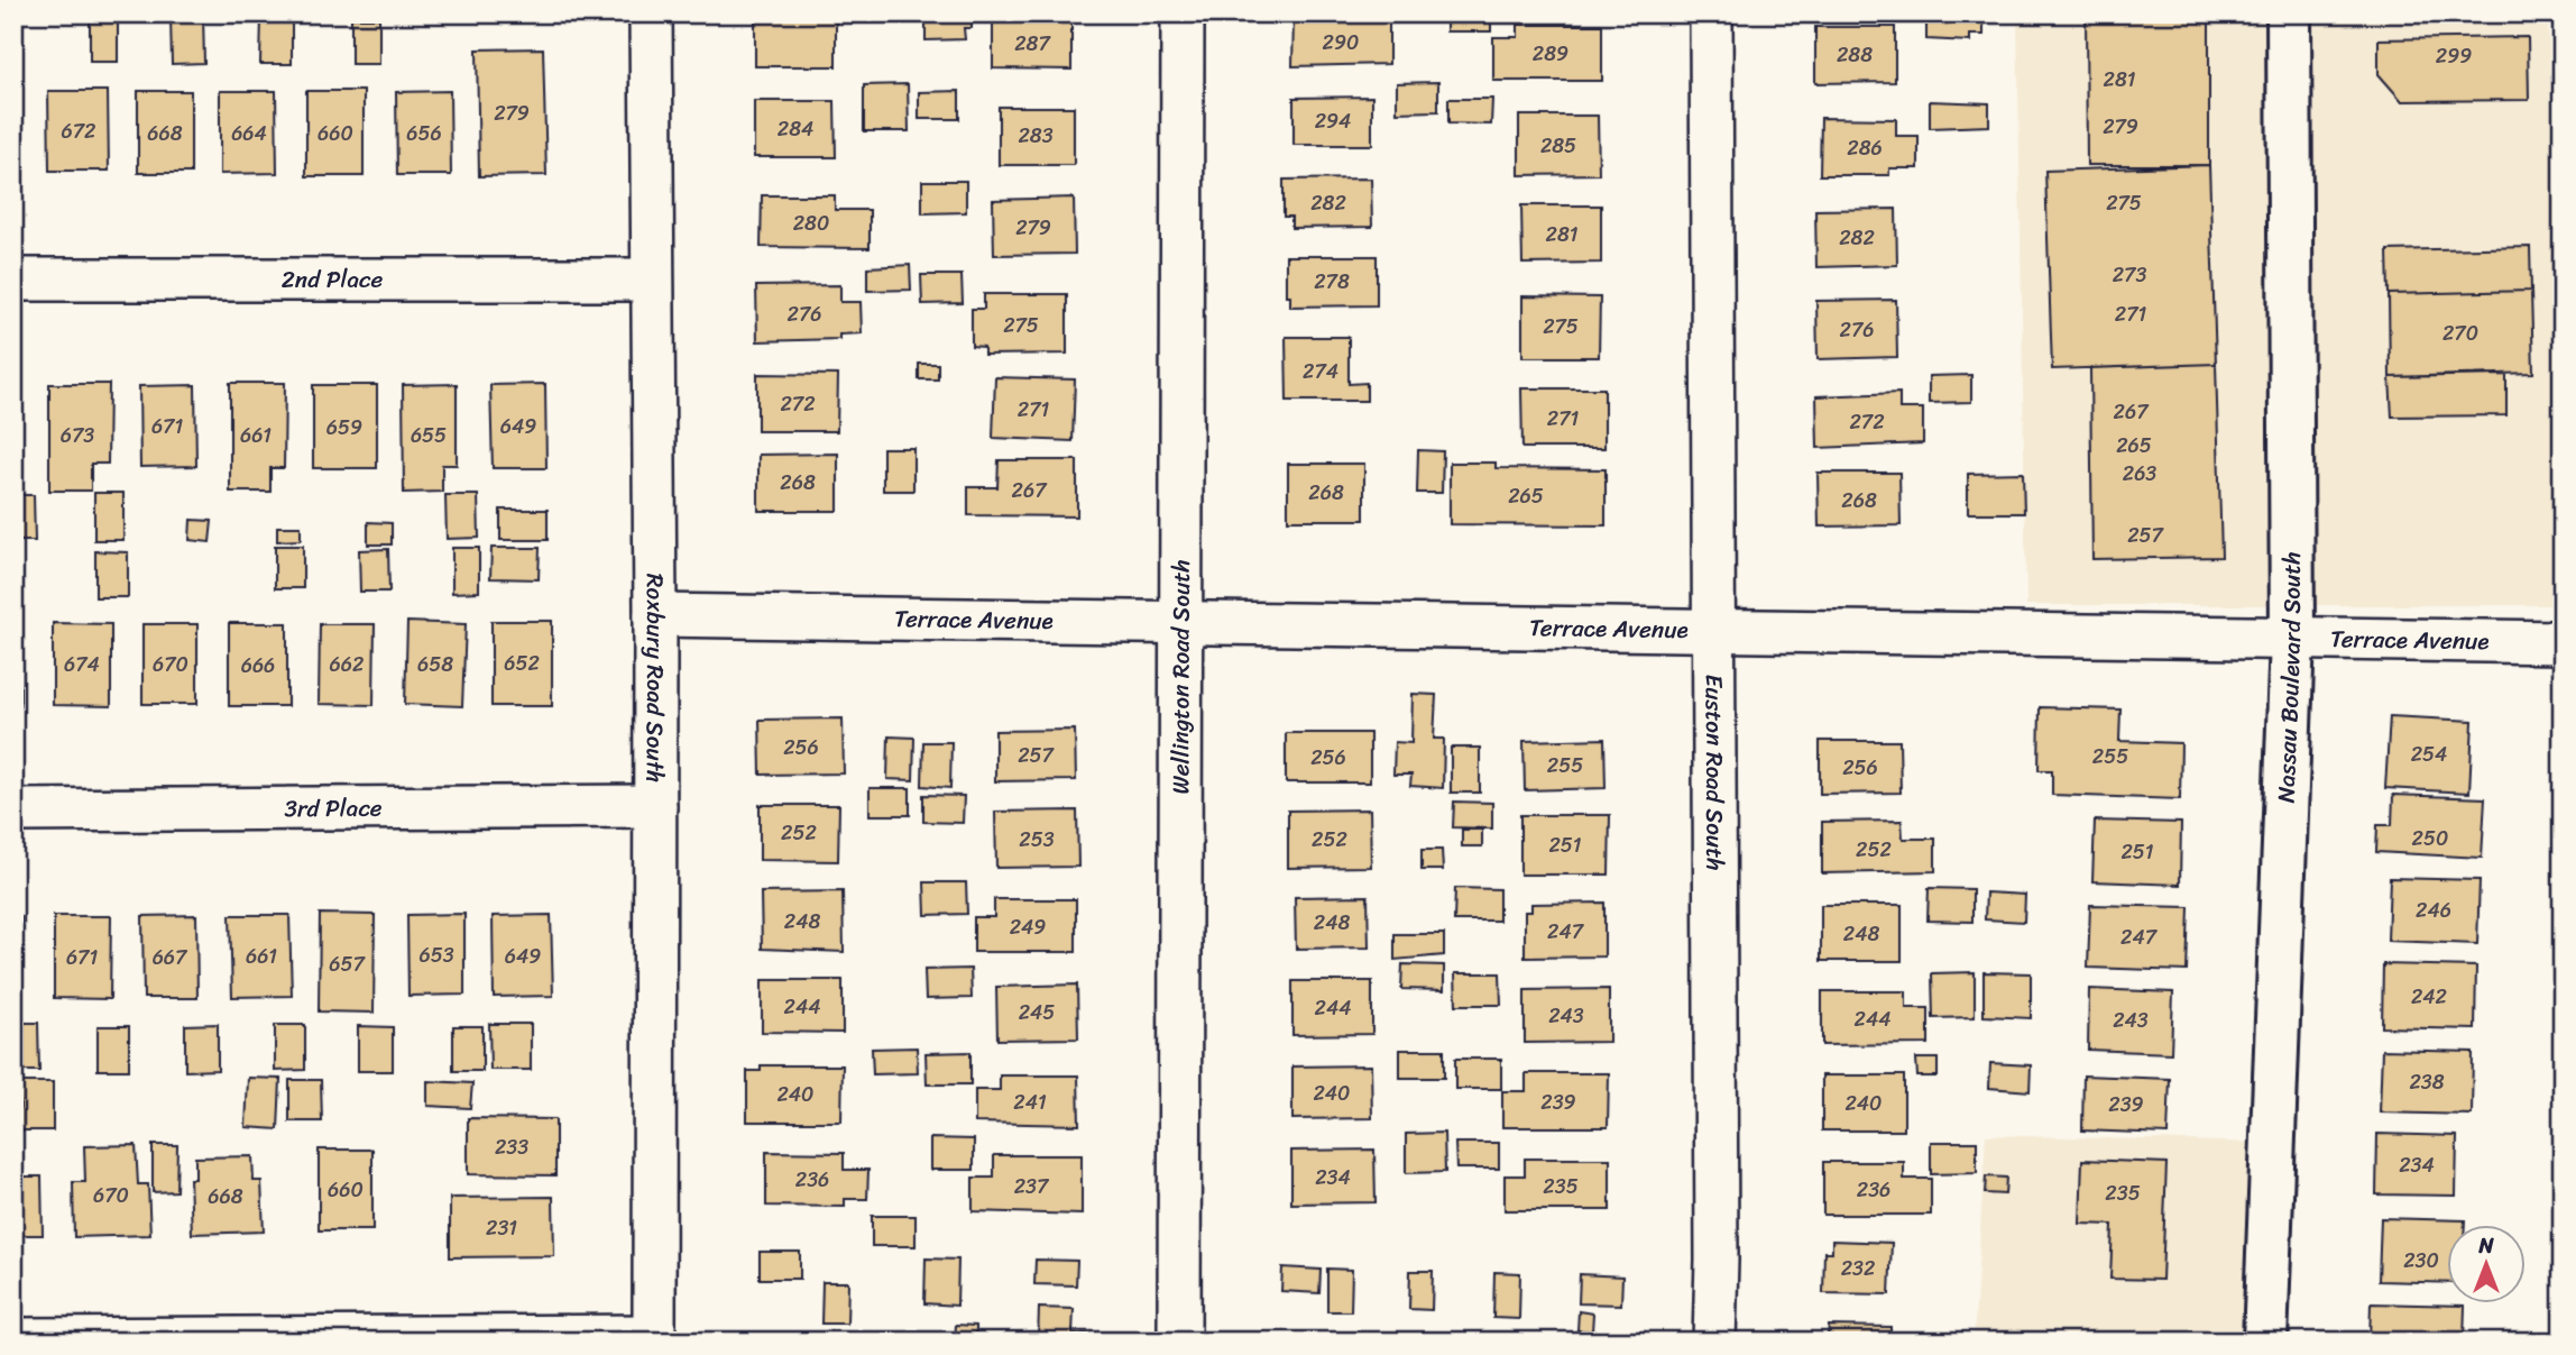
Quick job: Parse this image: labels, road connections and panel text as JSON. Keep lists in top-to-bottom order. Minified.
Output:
{"streets":{"main road":["Nassau Boulevard South"],"street":["2nd Place","Terrace Avenue","Roxbury Road South","Wellington Road South","Euston Road South","3rd Place"]},"crossings":[["2nd Place","Roxbury Road South"],["Terrace Avenue","Roxbury Road South"],["Terrace Avenue","Wellington Road South"],["Terrace Avenue","Nassau Boulevard South"],["Terrace Avenue","Euston Road South"],["Roxbury Road South","3rd Place"]],"house_numbers":["290","287","289","288","299","281","279","294","279","284","672","668","664","660","656","283","285","286","282","275","280","279","281","282","273","278","276","271","275","275","276","270","274","272","271","267","271","272","671","649","659","673","661","655","265","263","268","267","268","265","268","257","652","674","670","662","658","666","256","254","257","255","256","255","256","252","250","253","252","251","252","251","246","248","248","249","247","248","247","653","661","649","671","667","657","242","244","244","245","243","244","243","238","240","240","241","239","240","239","233","234","234","236","237","235","660","236","235","670","668","231","230","232"],"north":"top"}
